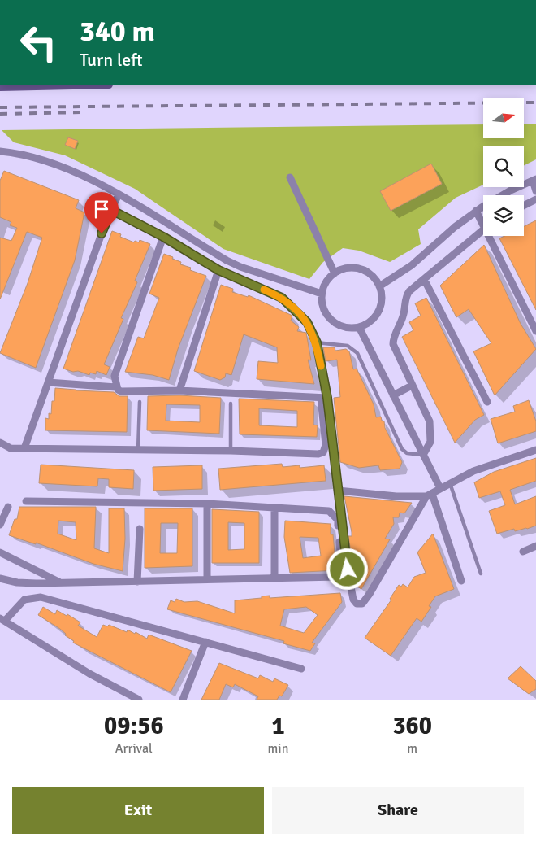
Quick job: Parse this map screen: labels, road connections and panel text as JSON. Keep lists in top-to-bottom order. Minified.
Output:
{"north":"right","page":{"turn":["340 m","Turn left"],"eta":["09:56","Arrival","1","min","360","m"],"buttons":["Exit","Share"]}}
